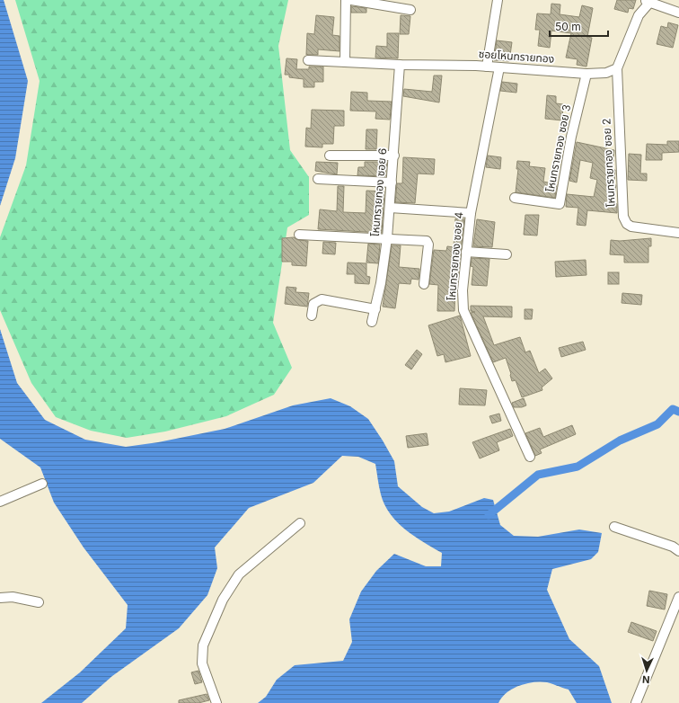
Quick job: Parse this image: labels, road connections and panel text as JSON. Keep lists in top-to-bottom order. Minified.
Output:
{"streets":{"street":["ซอยโหนทรายทอง","โหนทรายทอง ซอย 3","โหนทรายทอง ซอย 2","โหนทรายทอง ซอย 6","โหนทรายทอง ซอย 4"]},"crossings":[["ซอยโหนทรายทอง","โหนทรายทอง ซอย 3"],["ซอยโหนทรายทอง","โหนทรายทอง ซอย 2"],["ซอยโหนทรายทอง","โหนทรายทอง ซอย 6"],["ซอยโหนทรายทอง","โหนทรายทอง ซอย 4"]],"scale_bar":"50 m","north":"bottom"}
